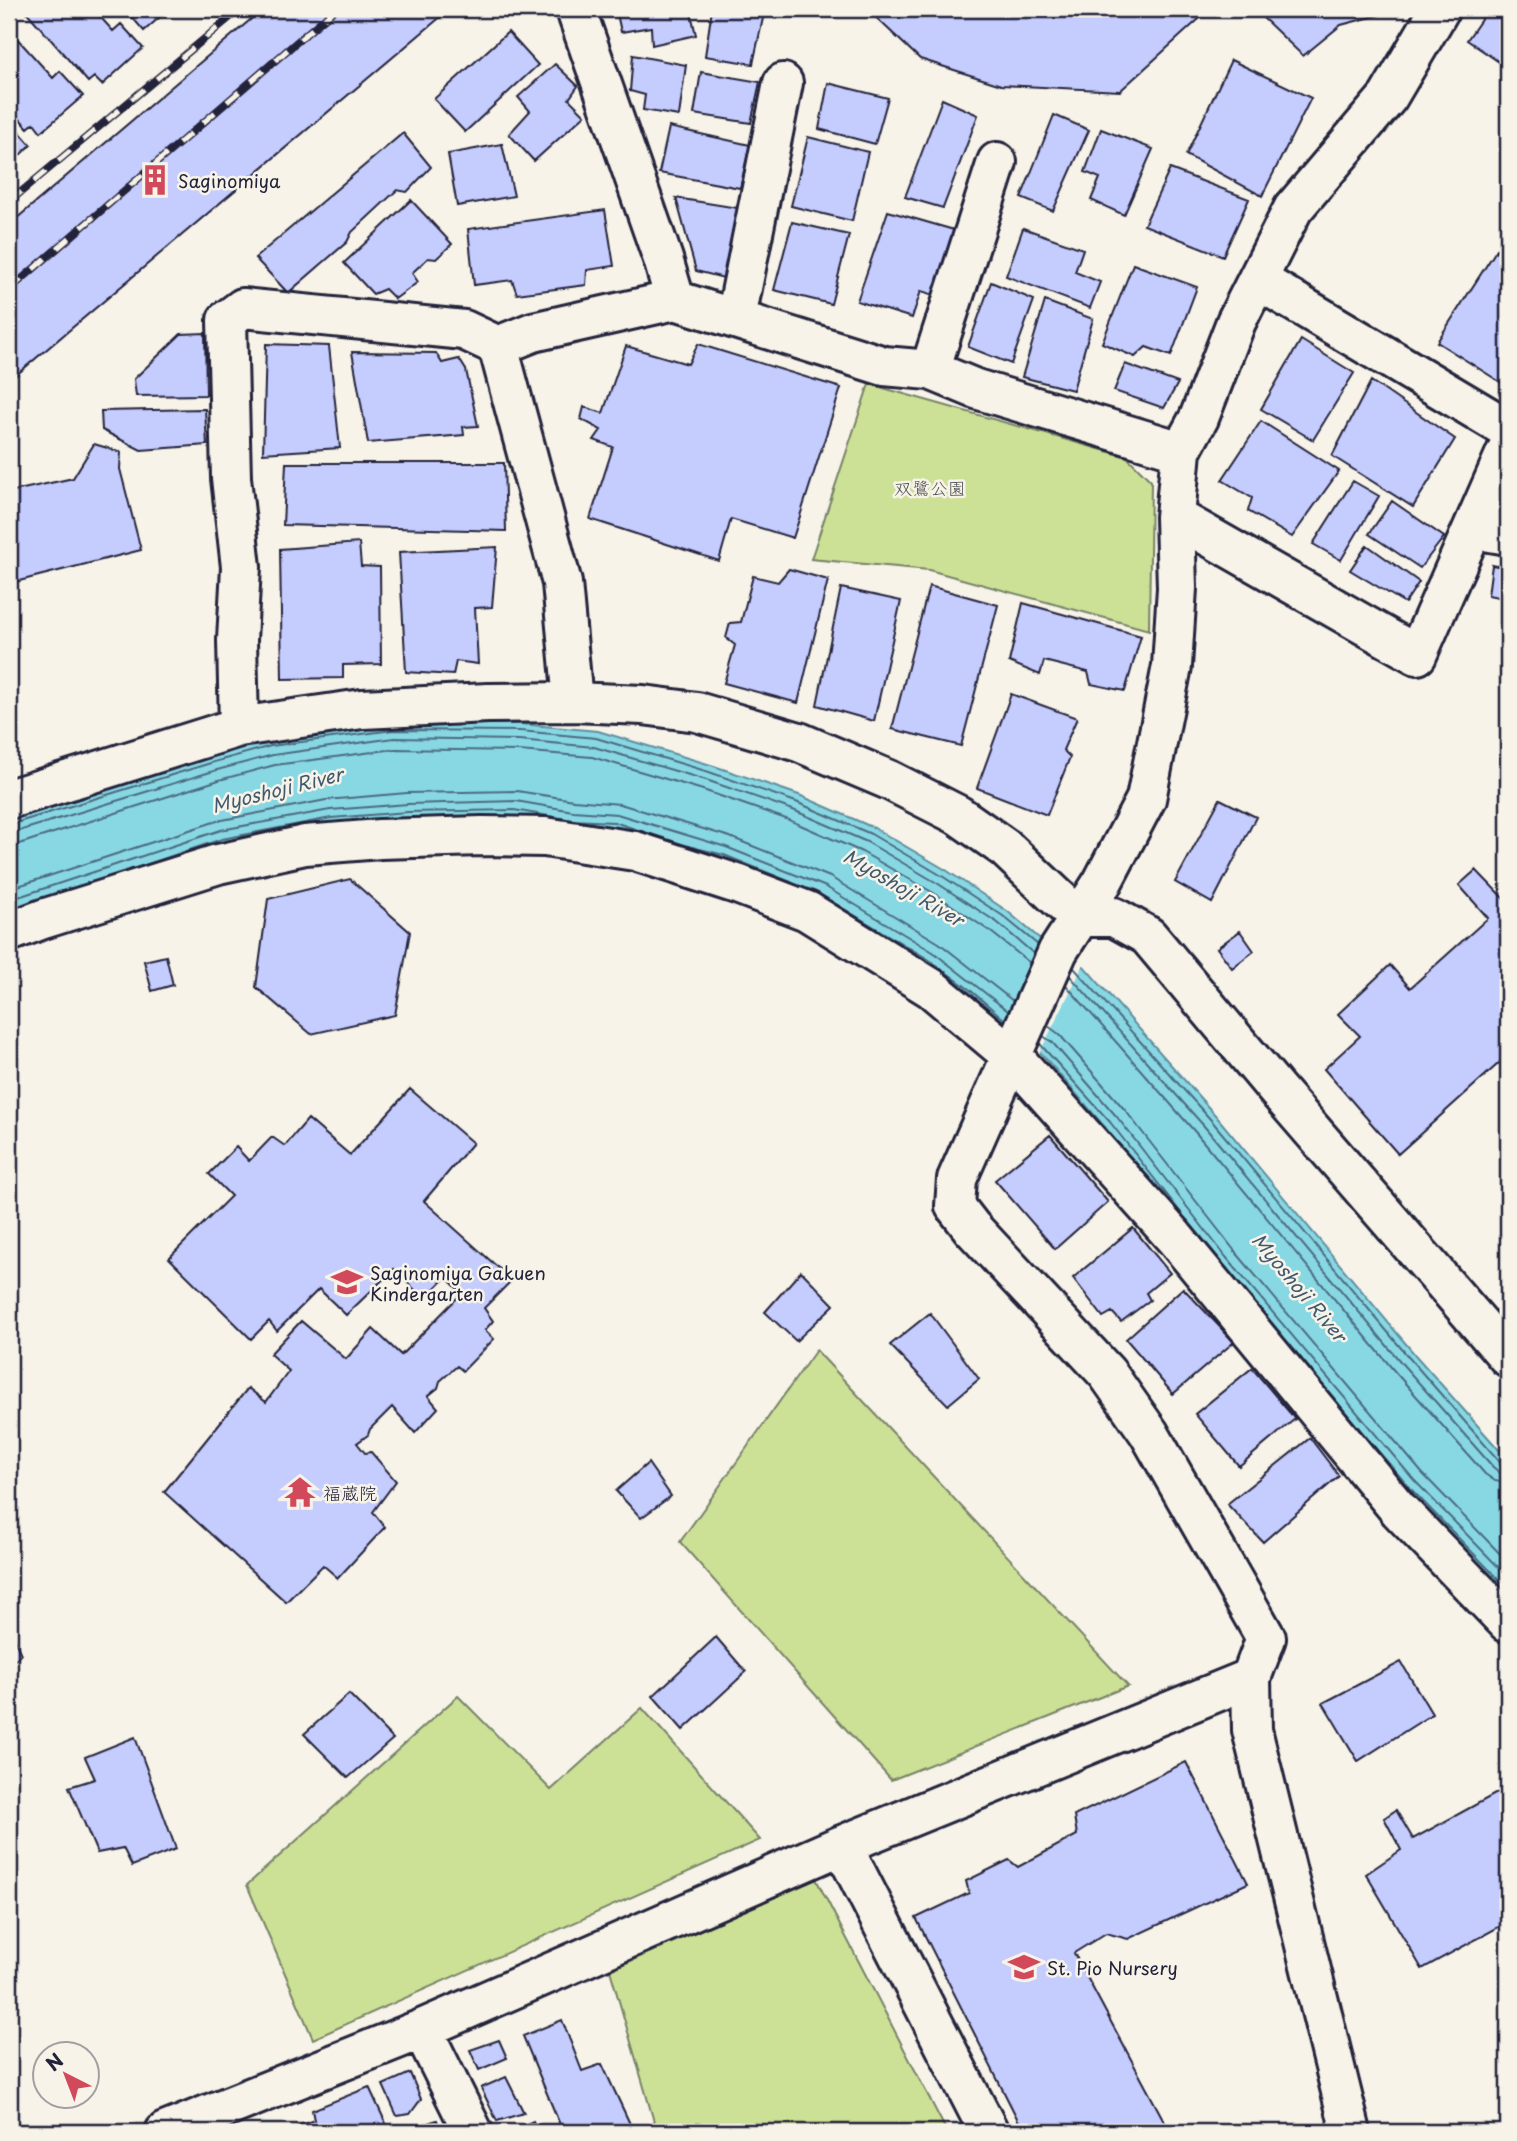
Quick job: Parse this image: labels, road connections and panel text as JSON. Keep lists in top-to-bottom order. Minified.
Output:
{"water":["Myoshoji River"],"parks":["双鷺公園"],"places":{"building":["Saginomiya"],"school or university":["Saginomiya Gakuen Kindergarten","St. Pio Nursery"],"temple":["福蔵院"]},"north":"top left"}
